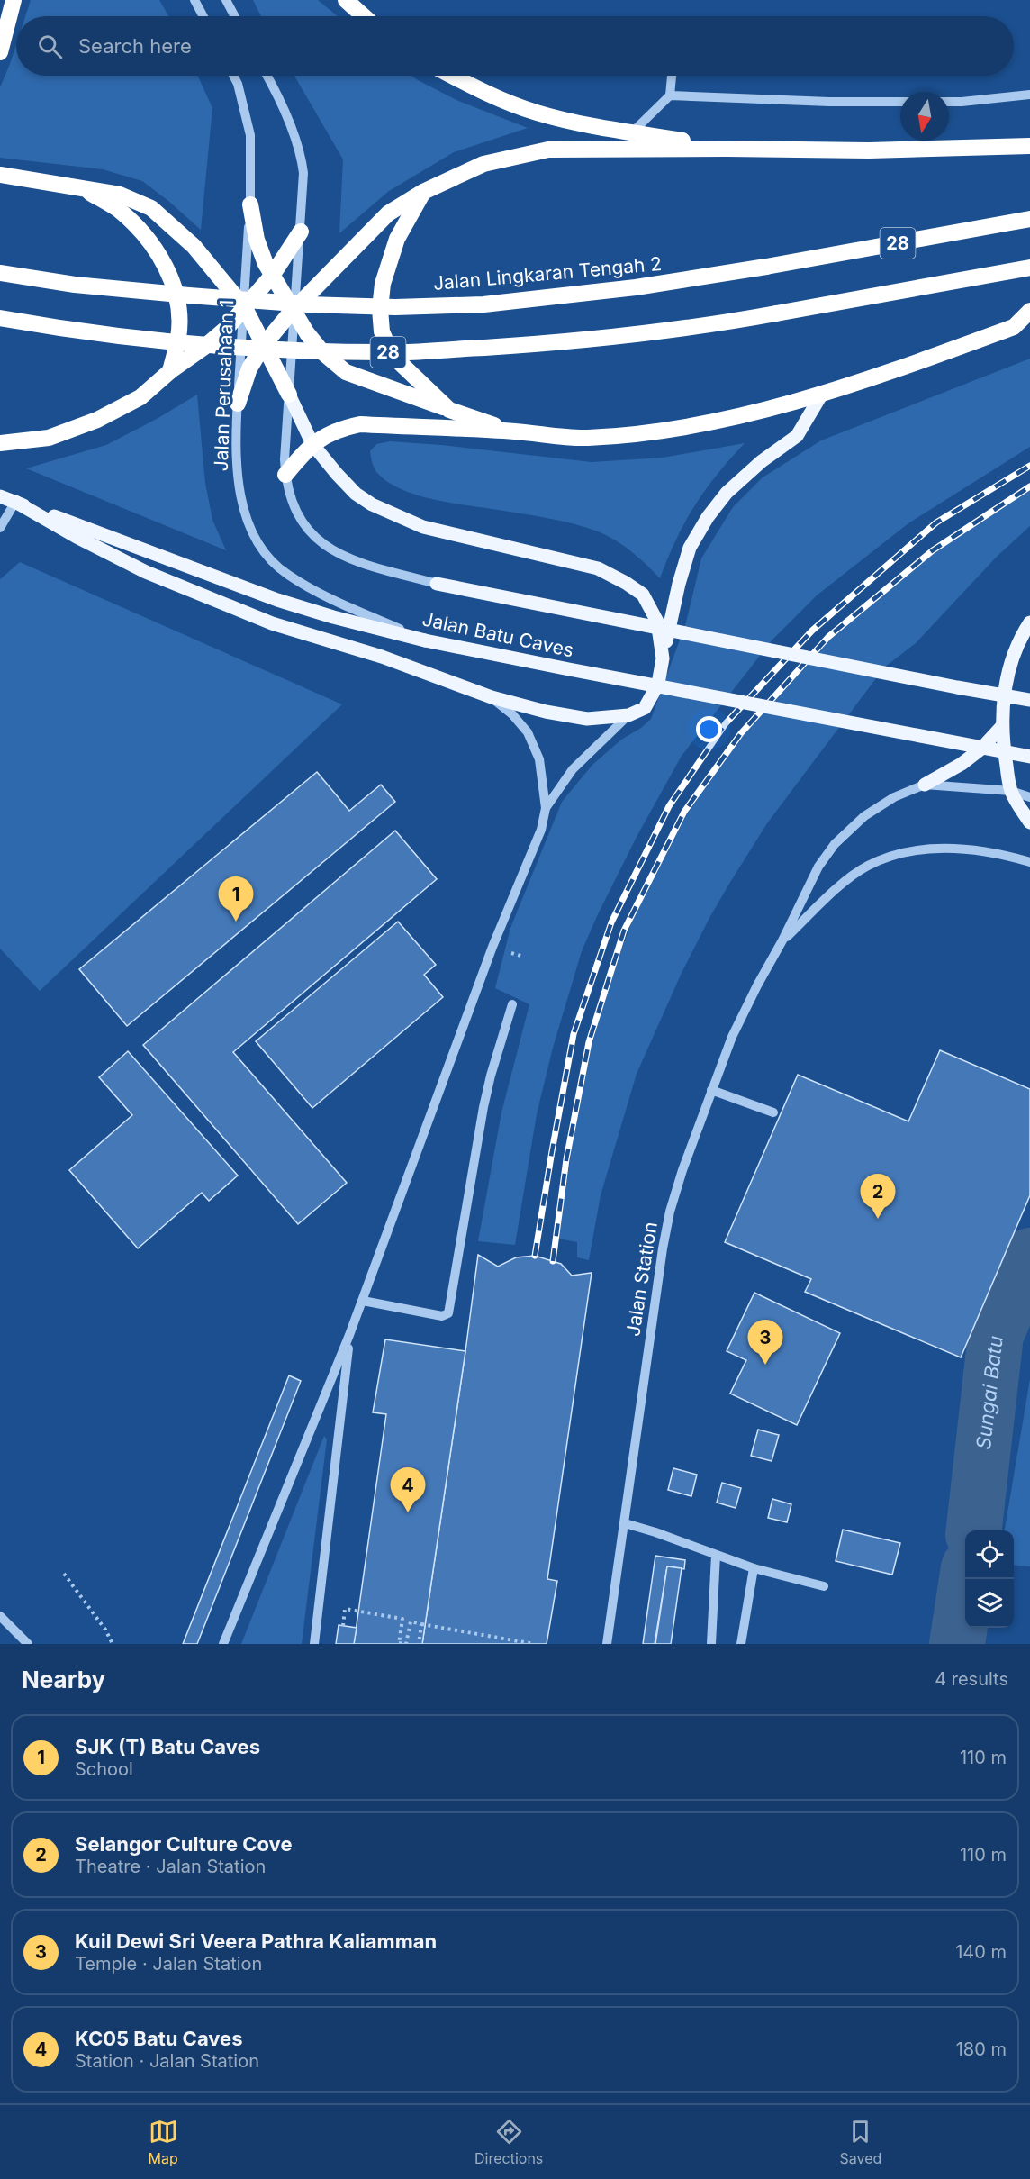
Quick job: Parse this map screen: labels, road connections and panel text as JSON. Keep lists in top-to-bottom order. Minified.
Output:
{"streets":{"highway":["28","Jalan Lingkaran Tengah 2"],"main road":["Jalan Batu Caves"],"street":["Jalan Perusahaan 1","Jalan Station"]},"crossings":[["Jalan Perusahaan 1","Jalan Batu Caves"]],"water":["Sungai Batu"],"north":"bottom","page":{"search":"Search here","pins":["1","2","3","4"],"heading":["Nearby","4 results"],"list":[{"mark":"1","name":"SJK (T) Batu Caves","note":"School","value":"110 m"},{"mark":"2","name":"Selangor Culture Cove","note":"Theatre · Jalan Station","value":"110 m"},{"mark":"3","name":"Kuil Dewi Sri Veera Pathra Kaliamman","note":"Temple · Jalan Station","value":"140 m"},{"mark":"4","name":"KC05 Batu Caves","note":"Station · Jalan Station","value":"180 m"}],"nav":["Map","Directions","Saved"]}}
